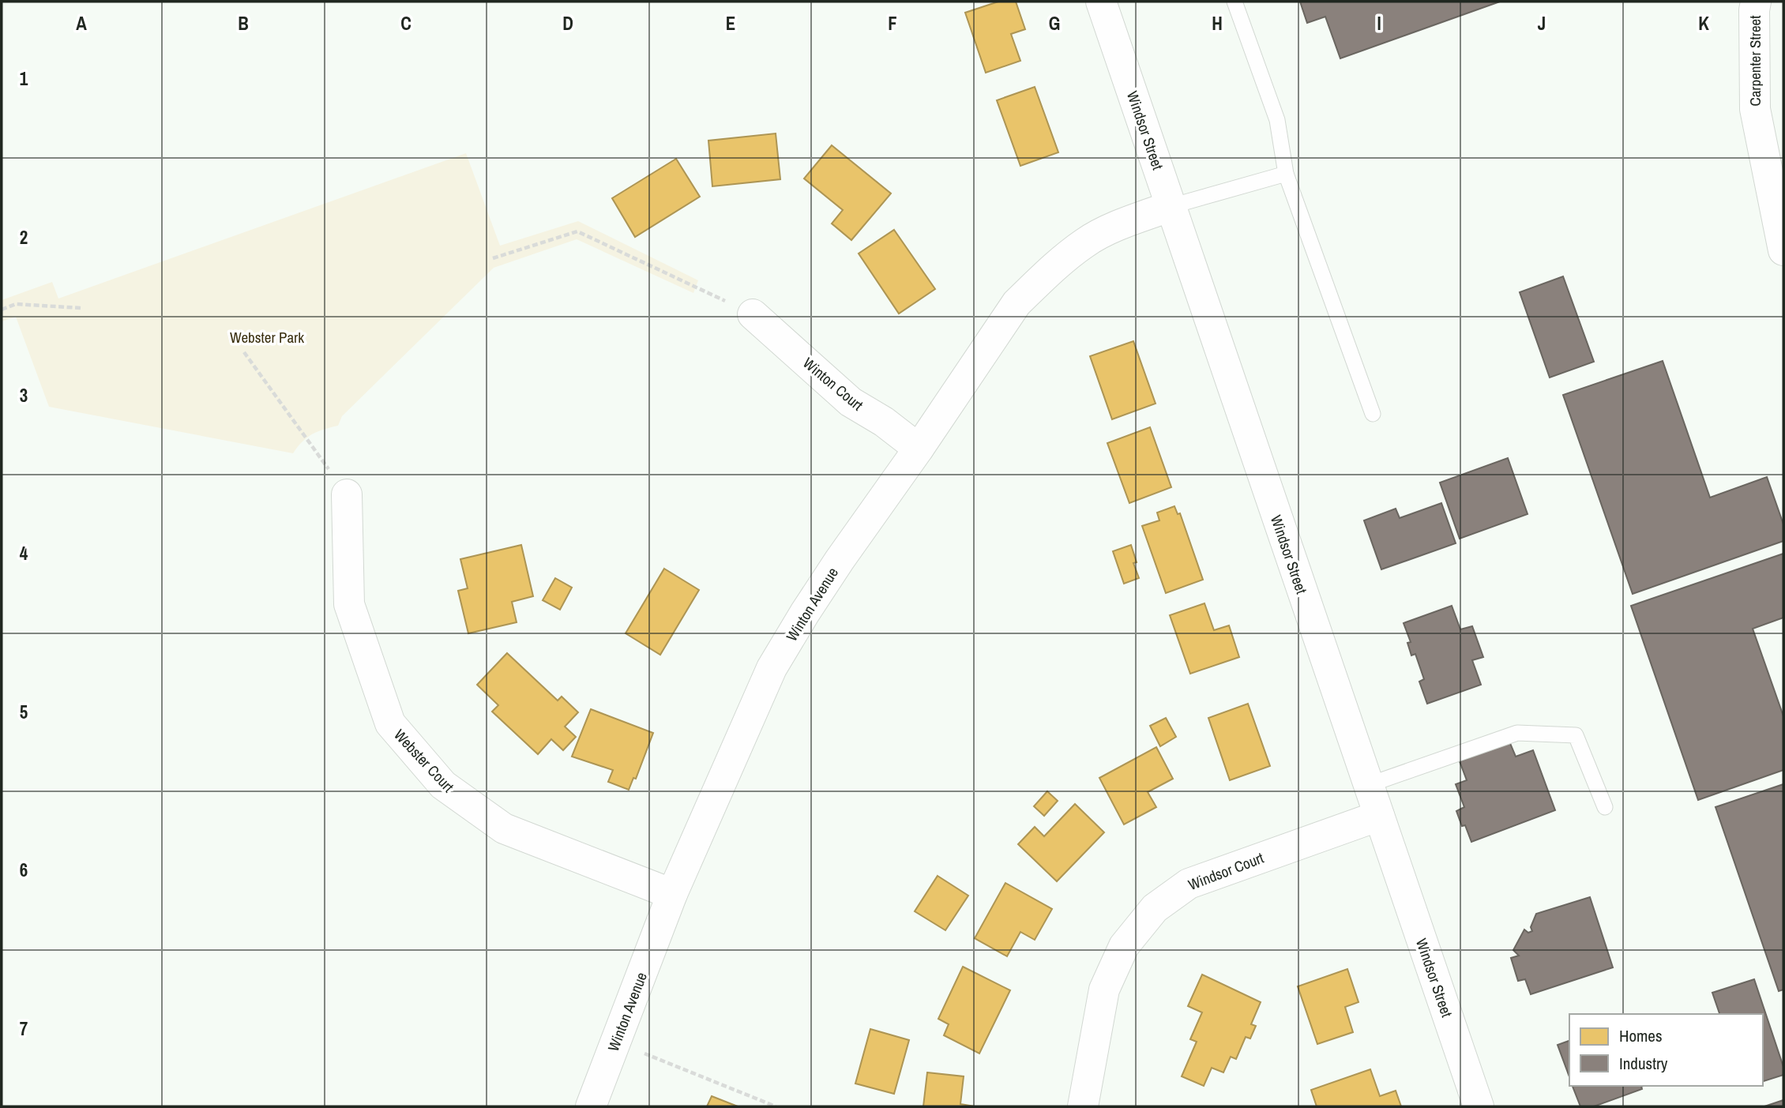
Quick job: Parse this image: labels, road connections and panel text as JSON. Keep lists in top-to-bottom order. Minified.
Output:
{"streets":{"street":["Carpenter Street","Windsor Street","Winton Court","Winton Avenue","Webster Court","Windsor Court"]},"crossings":[["Windsor Street","Winton Avenue"],["Windsor Street","Windsor Court"],["Winton Court","Winton Avenue"],["Winton Avenue","Webster Court"]],"parks":["Webster Park"],"legend":["Homes","Industry"],"grid":{"columns":["A","B","C","D","E","F","G","H","I","J","K"],"rows":["1","2","3","4","5","6","7"]}}
